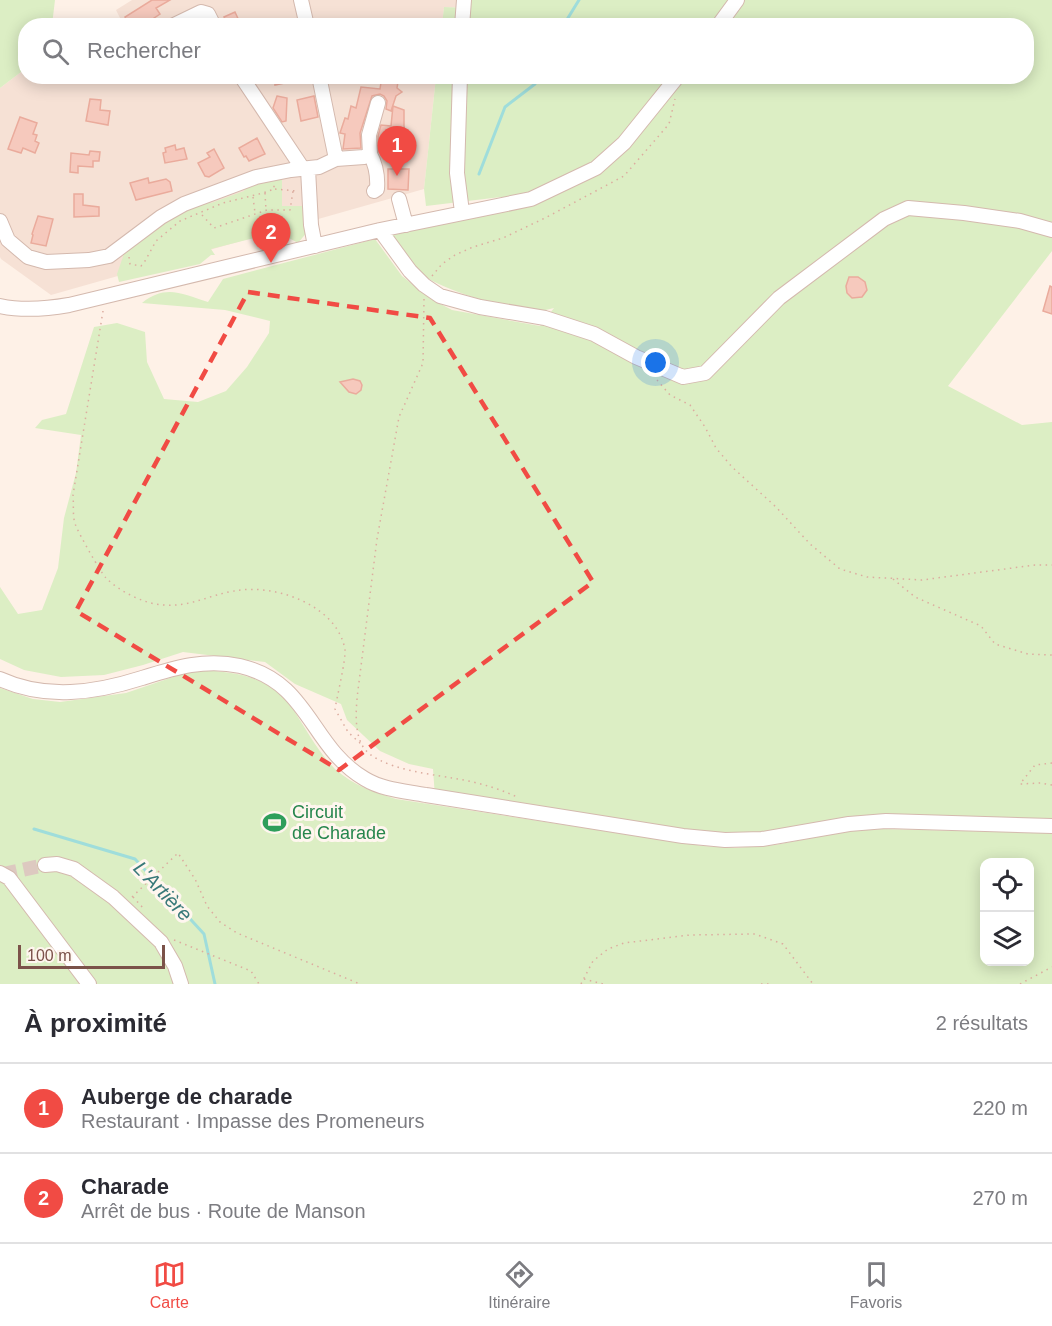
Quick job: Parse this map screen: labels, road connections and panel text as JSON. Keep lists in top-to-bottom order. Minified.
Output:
{"water":["L'Artière"],"places":{"sports":["Circuit de Charade"]},"scale_bar":"100 m","page":{"search":"Rechercher","pins":["1","2"],"scale":"100 m","heading":["À proximité","2 résultats"],"list":[{"mark":"1","name":"Auberge de charade","note":"Restaurant · Impasse des Promeneurs","value":"220 m"},{"mark":"2","name":"Charade","note":"Arrêt de bus · Route de Manson","value":"270 m"}],"nav":["Carte","Itinéraire","Favoris"]}}
